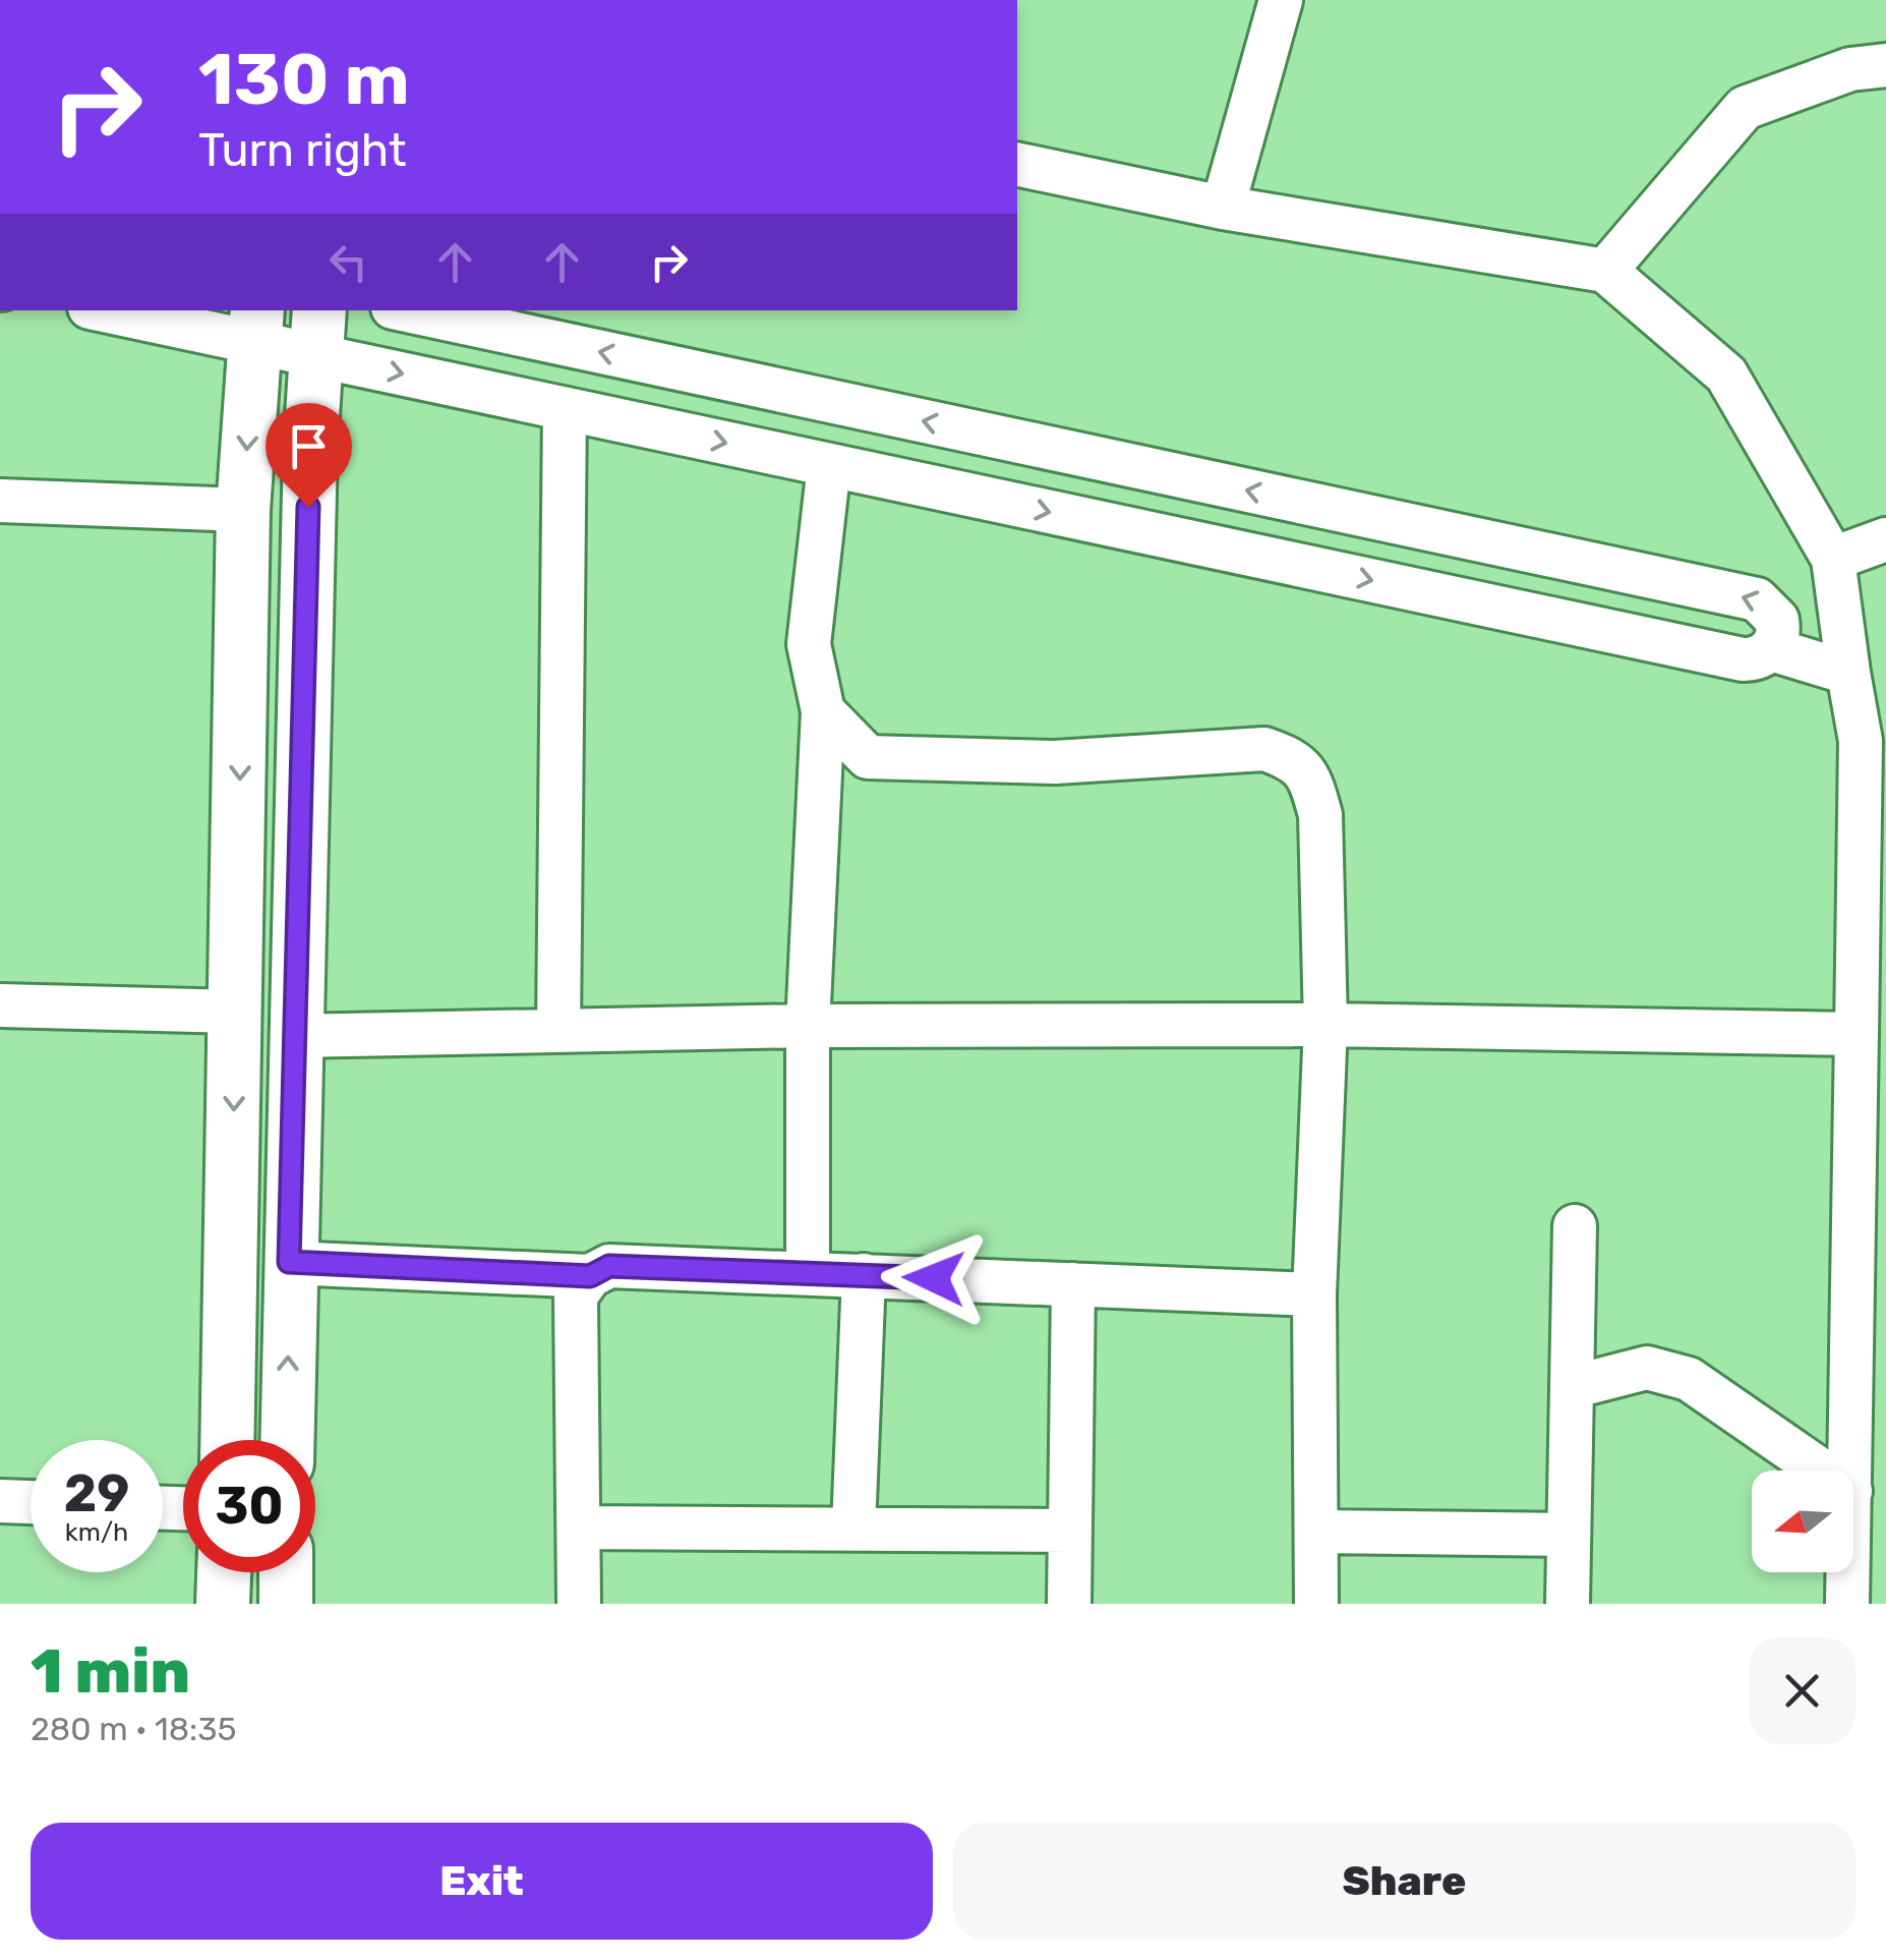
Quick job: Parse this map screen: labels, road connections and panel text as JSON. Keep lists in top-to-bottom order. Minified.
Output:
{"north":"left","page":{"turn":["130 m","Turn right"],"speed":"29 km/h","limit":"30","heading":["1 min","280 m · 18:35"],"buttons":["Exit","Share"]}}
